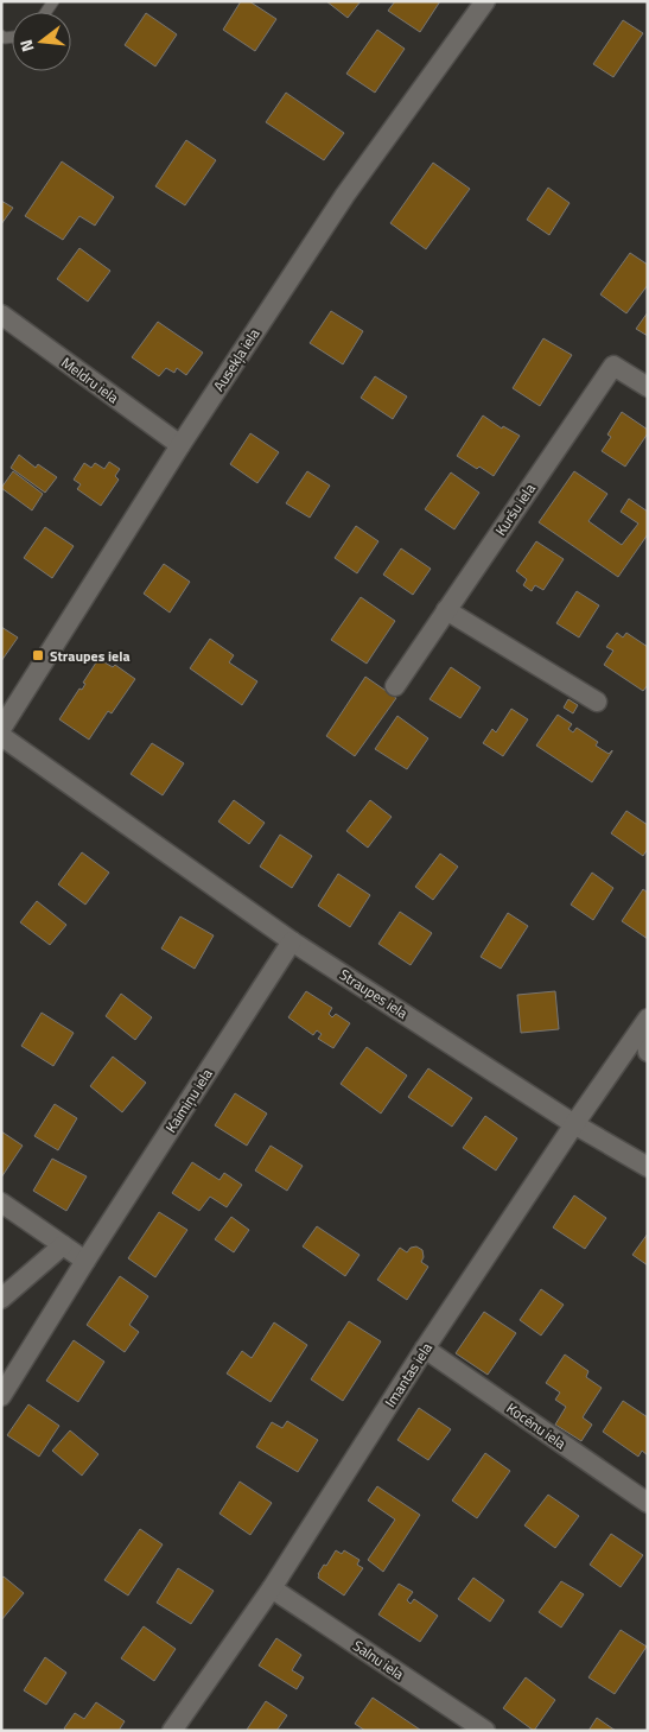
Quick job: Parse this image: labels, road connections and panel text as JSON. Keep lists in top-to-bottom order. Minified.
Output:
{"streets":{"street":["Ausekļa iela","Meldru iela","Kuršu iela","Straupes iela","Kaimiņu iela","Imantas iela","Kocēnu iela","Salnu iela"]},"crossings":[["Ausekļa iela","Meldru iela"],["Straupes iela","Kaimiņu iela"],["Straupes iela","Imantas iela"],["Imantas iela","Kocēnu iela"],["Imantas iela","Salnu iela"]],"places":{"transit":["Straupes iela"]},"north":"left"}
